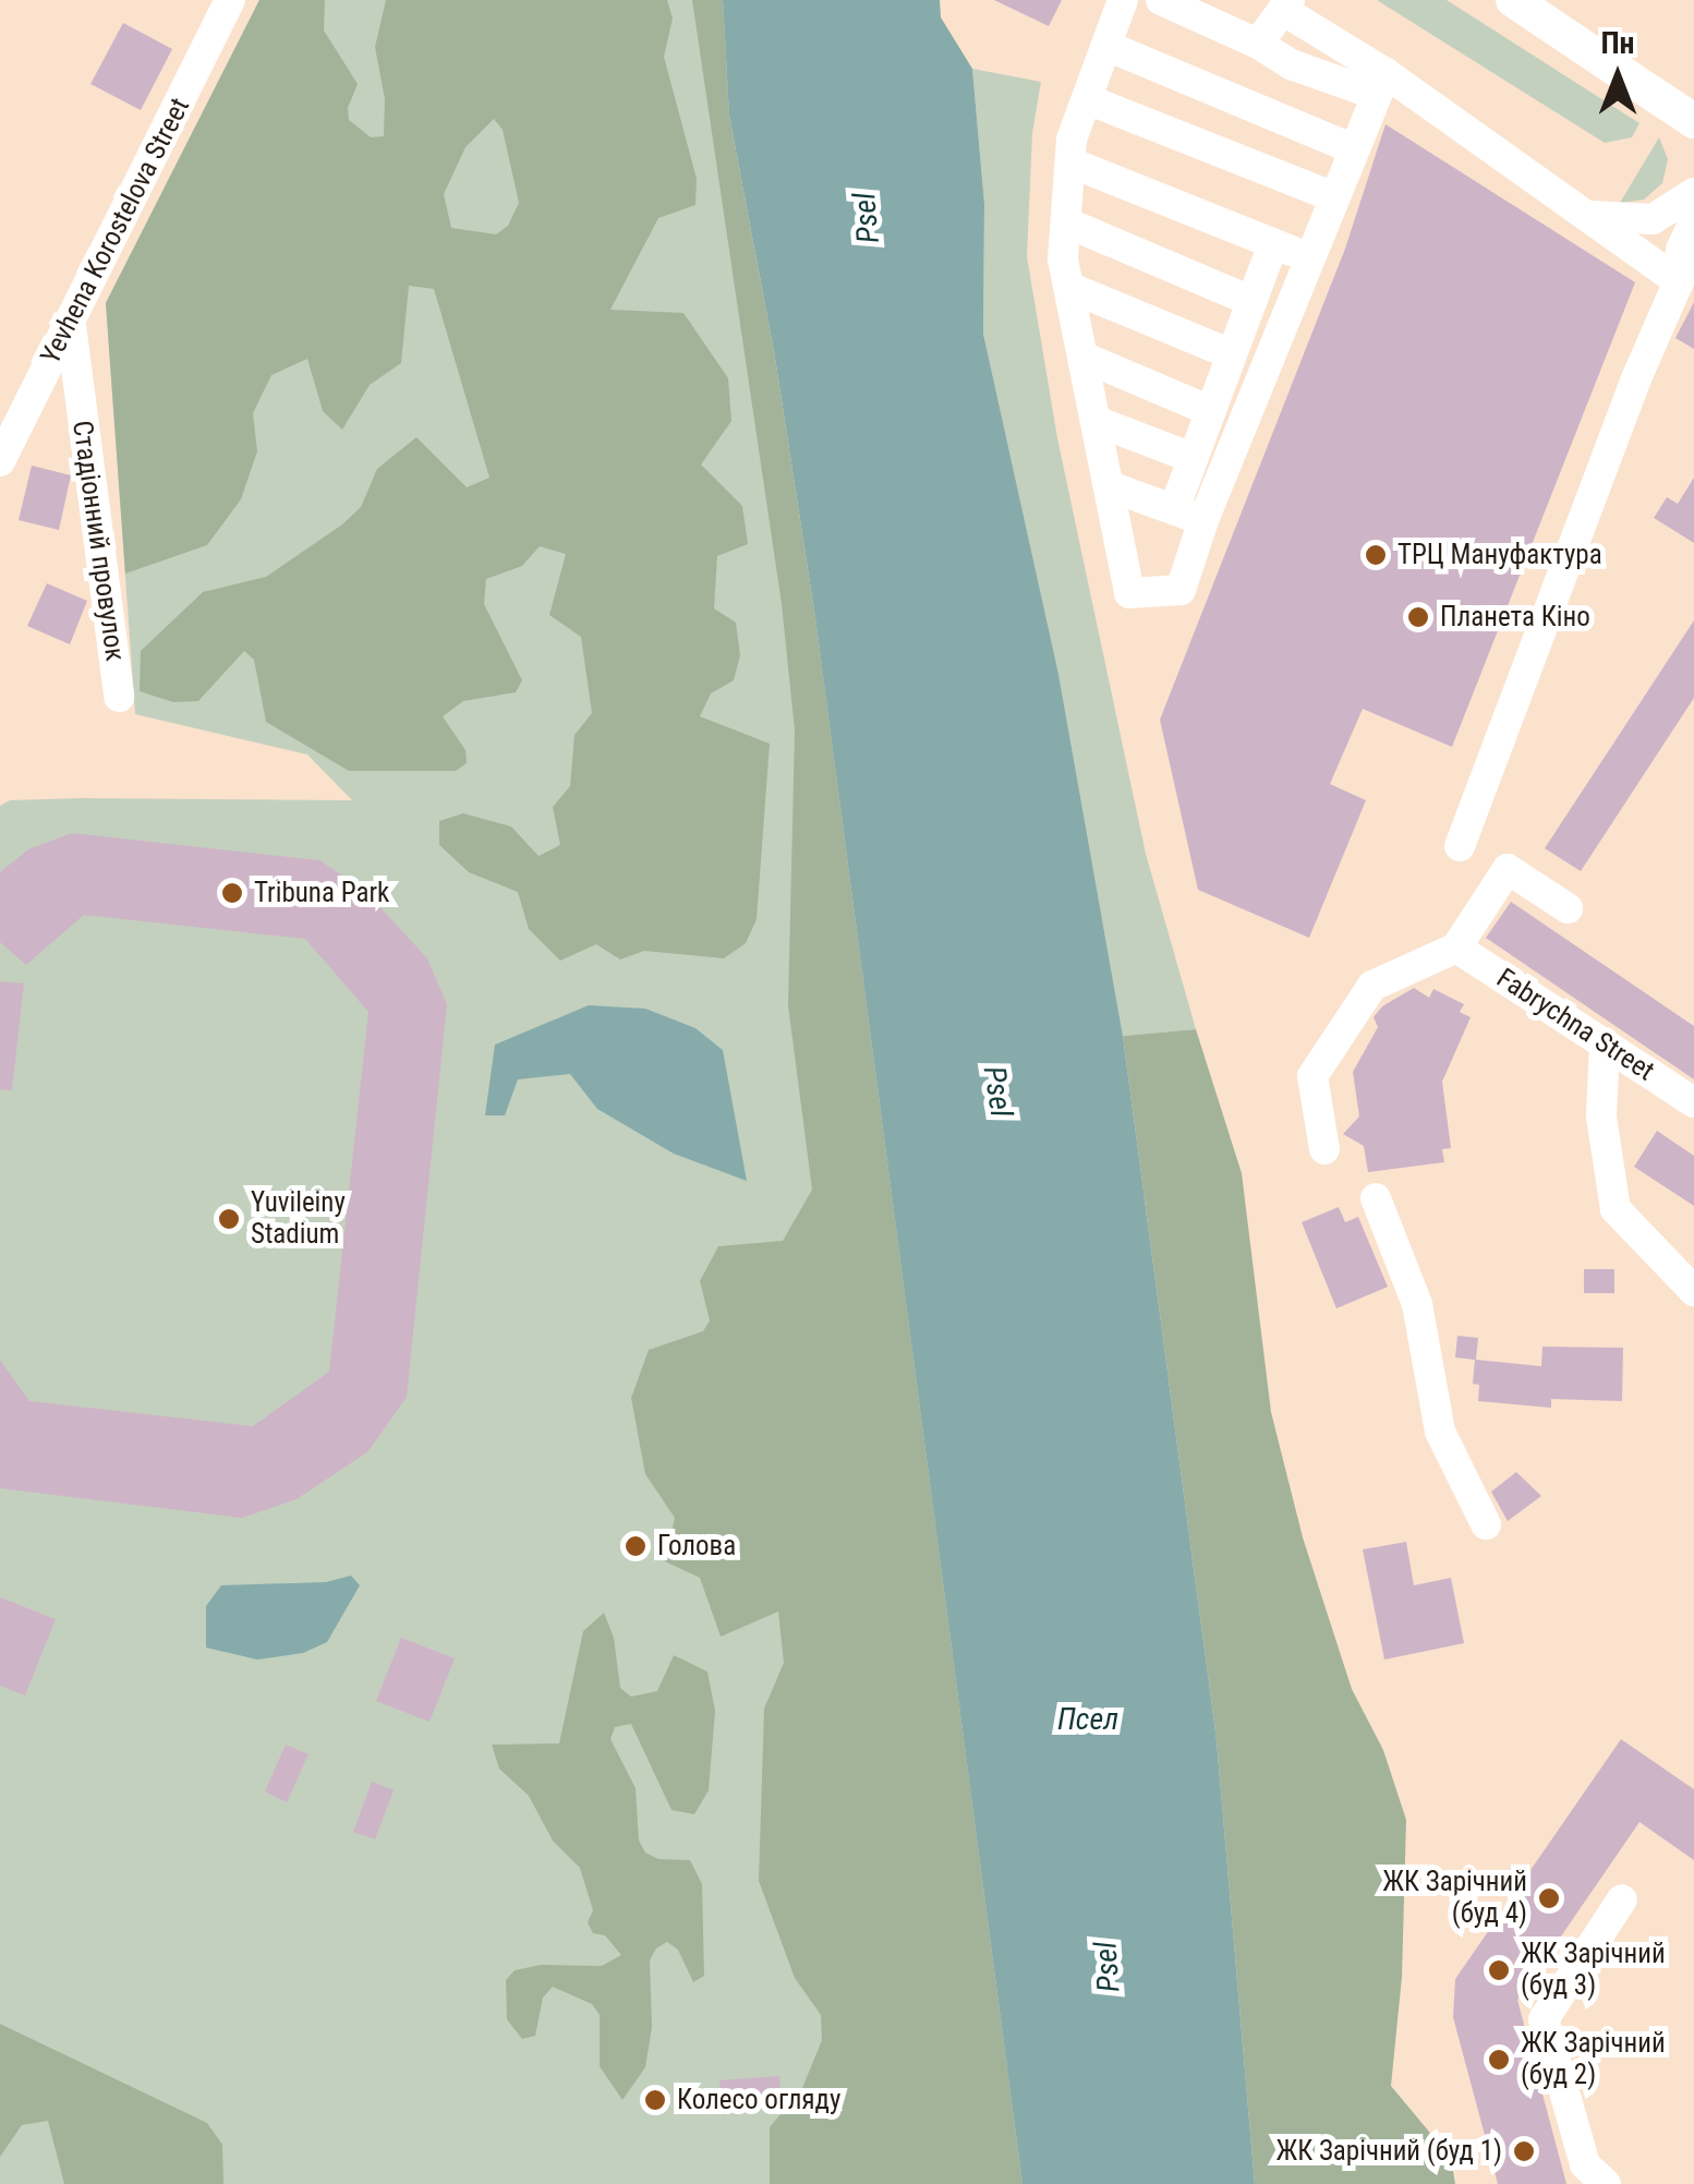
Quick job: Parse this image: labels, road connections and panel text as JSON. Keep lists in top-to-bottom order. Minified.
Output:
{"streets":{"street":["Yevhena Korostelova Street","Стадіонний провулок","Fabrychna Street"]},"crossings":[["Yevhena Korostelova Street","Стадіонний провулок"]],"water":["Psel","Псел"],"places":["ТРЦ Мануфактура","Планета Кіно","Tribuna Park","Yuvileiny Stadium","Голова","ЖК Зарічний (буд 4)","ЖК Зарічний (буд 3)","ЖК Зарічний (буд 2)","Колесо огляду","ЖК Зарічний (буд 1)"],"north":"top"}
